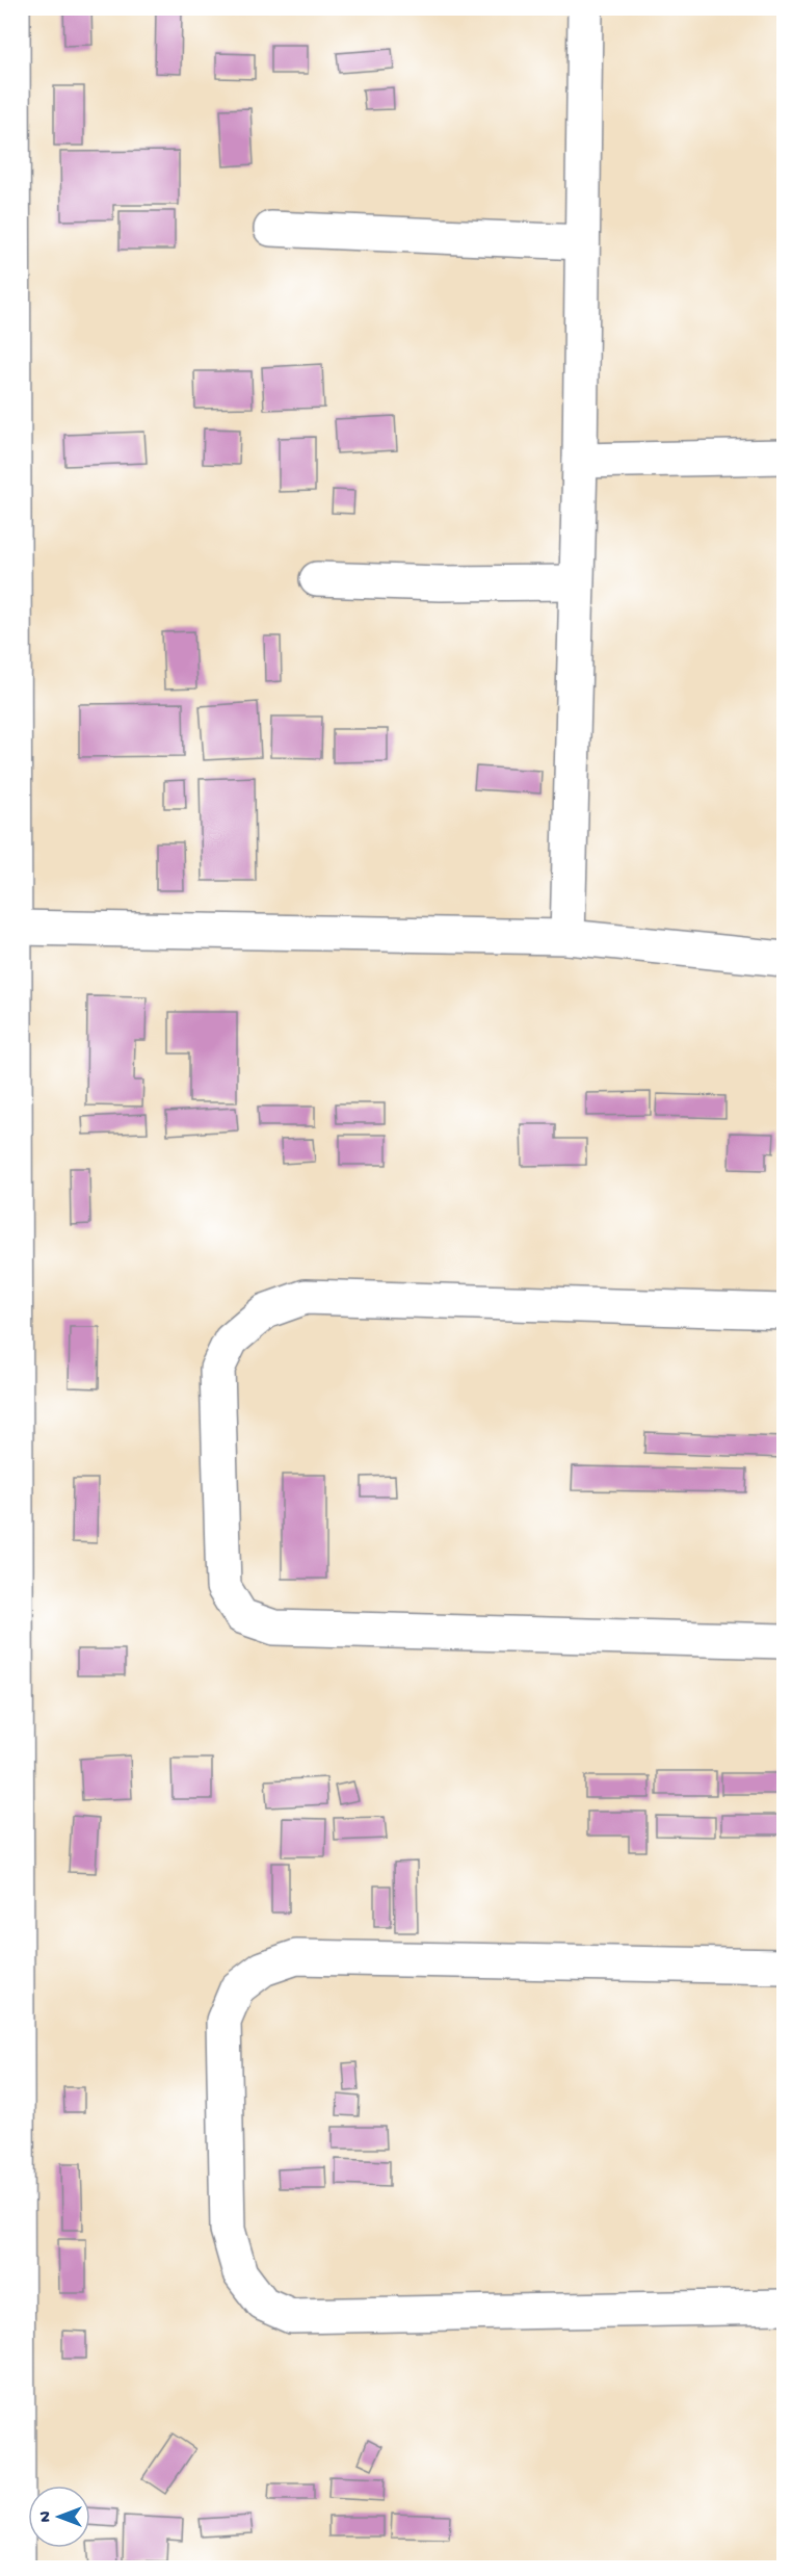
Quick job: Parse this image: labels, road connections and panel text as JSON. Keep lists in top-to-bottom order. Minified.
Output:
{"north":"left"}
